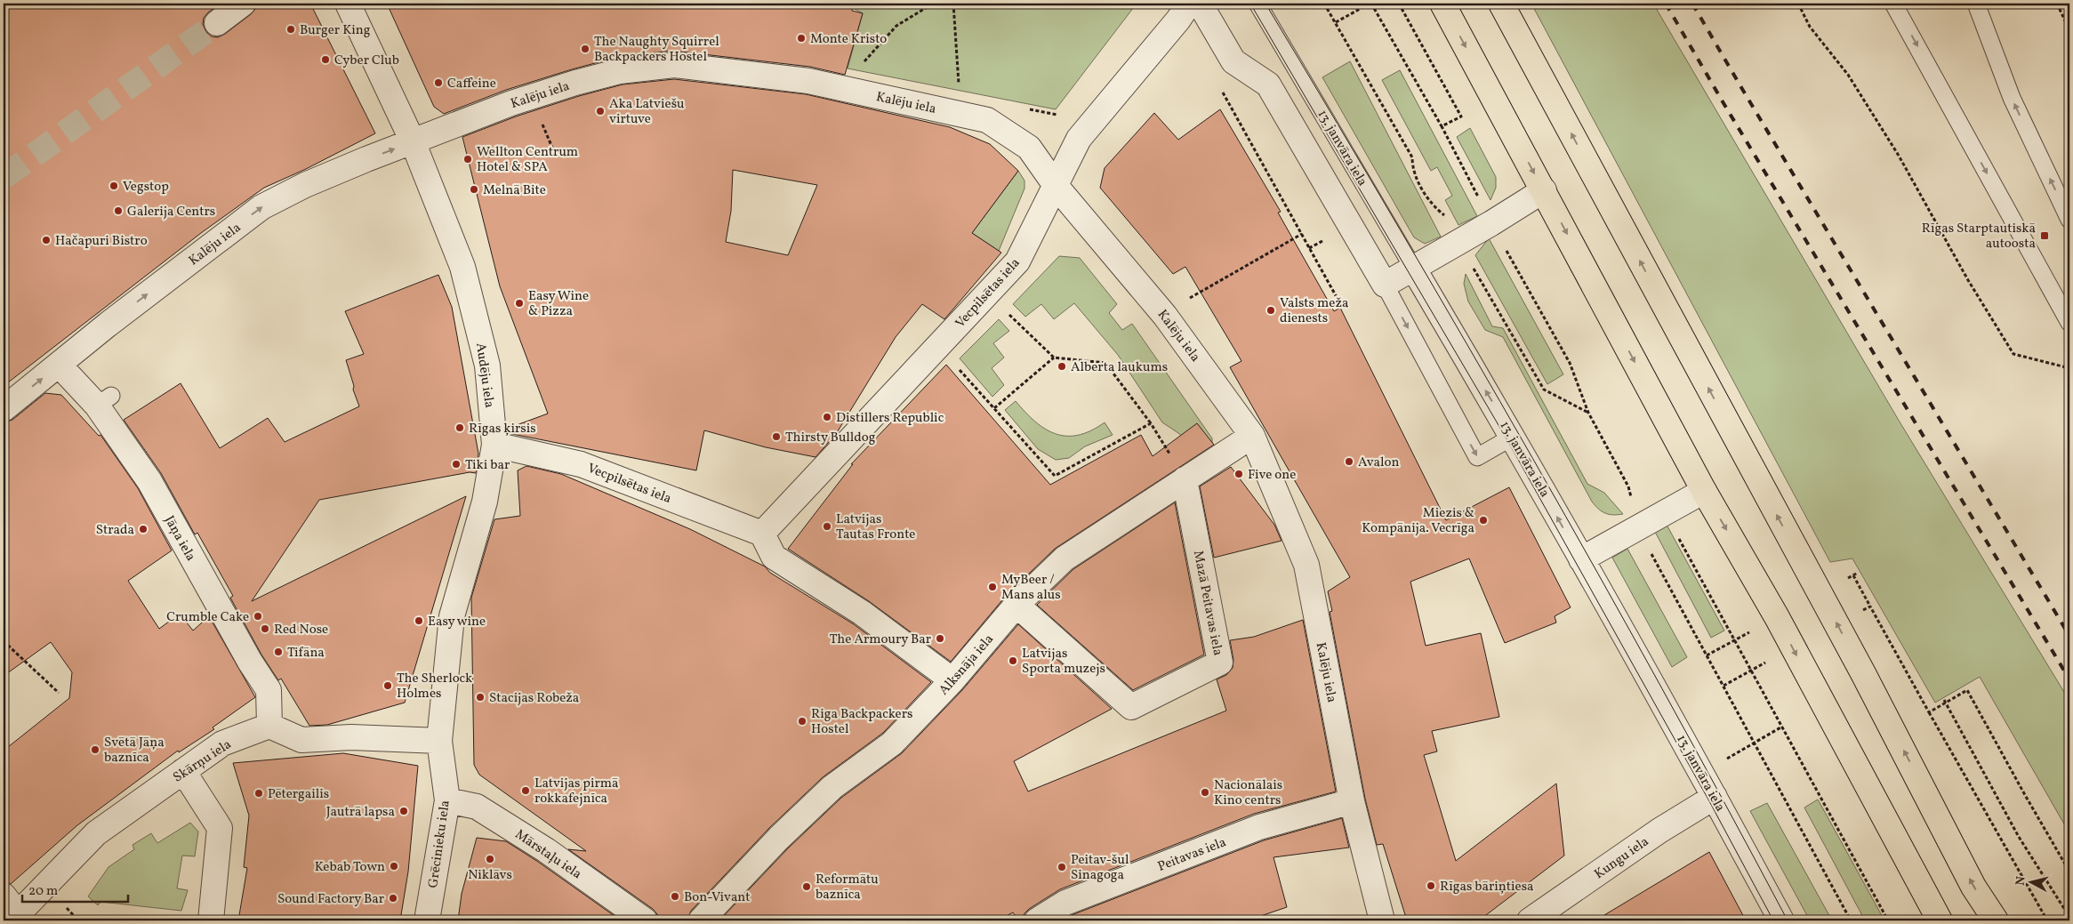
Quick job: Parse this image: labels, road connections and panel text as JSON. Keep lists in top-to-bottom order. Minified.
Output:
{"streets":{"street":["Kalēju iela","13. janvāra iela","Vecpilsētas iela","Audēju iela","Jāņa iela","Mazā Peitavas iela","Alksnāja iela","Skārņu iela","Grēcinieku iela","Mārstaļu iela","Peitavas iela","Kungu iela"]},"crossings":[["Kalēju iela","Vecpilsētas iela"],["Kalēju iela","Audēju iela"],["Kalēju iela","Jāņa iela"],["Kalēju iela","Alksnāja iela"],["Kalēju iela","Peitavas iela"],["13. janvāra iela","Kungu iela"],["Vecpilsētas iela","Audēju iela"],["Audēju iela","Grēcinieku iela"],["Jāņa iela","Skārņu iela"],["Mazā Peitavas iela","Alksnāja iela"],["Grēcinieku iela","Mārstaļu iela"]],"places":{"other":["Burger King","Monte Kristo","The Naughty Squirrel Backpackers Hostel","Cyber Club","Caffeine","Aka Latviešu virtuve","Wellton Centrum Hotel & SPA","Vegstop","Melnā Bite","Galerija Centrs","Hačapuri Bistro","Easy Wine & Pizza","Valsts meža dienests","Alberta laukums","Distillers Republic","Rīgas ķirsis","Thirsty Bulldog","Avalon","Tiki bar","Five one","Miezis & Kompānija. Vecrīga","Latvijas Tautas Fronte","Strada","MyBeer / Mans alus","Crumble Cake","Easy wine","Red Nose","The Armoury Bar","Tifāna","Latvijas Sporta muzejs","The Sherlock Holmes","Stacijas Robeža","Riga Backpackers Hostel","Svētā Jāņa baznīca","Latvijas pirmā rokkafejnīca","Nacionālais Kino centrs","Pētergailis","Jautrā lapsa","Niklāvs","Kebab Town","Peitav-šul Sinagoga","Rīgas bāriņtiesa","Reformātu baznīca","Bon-Vivant","Sound Factory Bar"],"transit":["Rīgas Starptautiskā autoosta"]},"scale_bar":"20 m","north":"left"}
